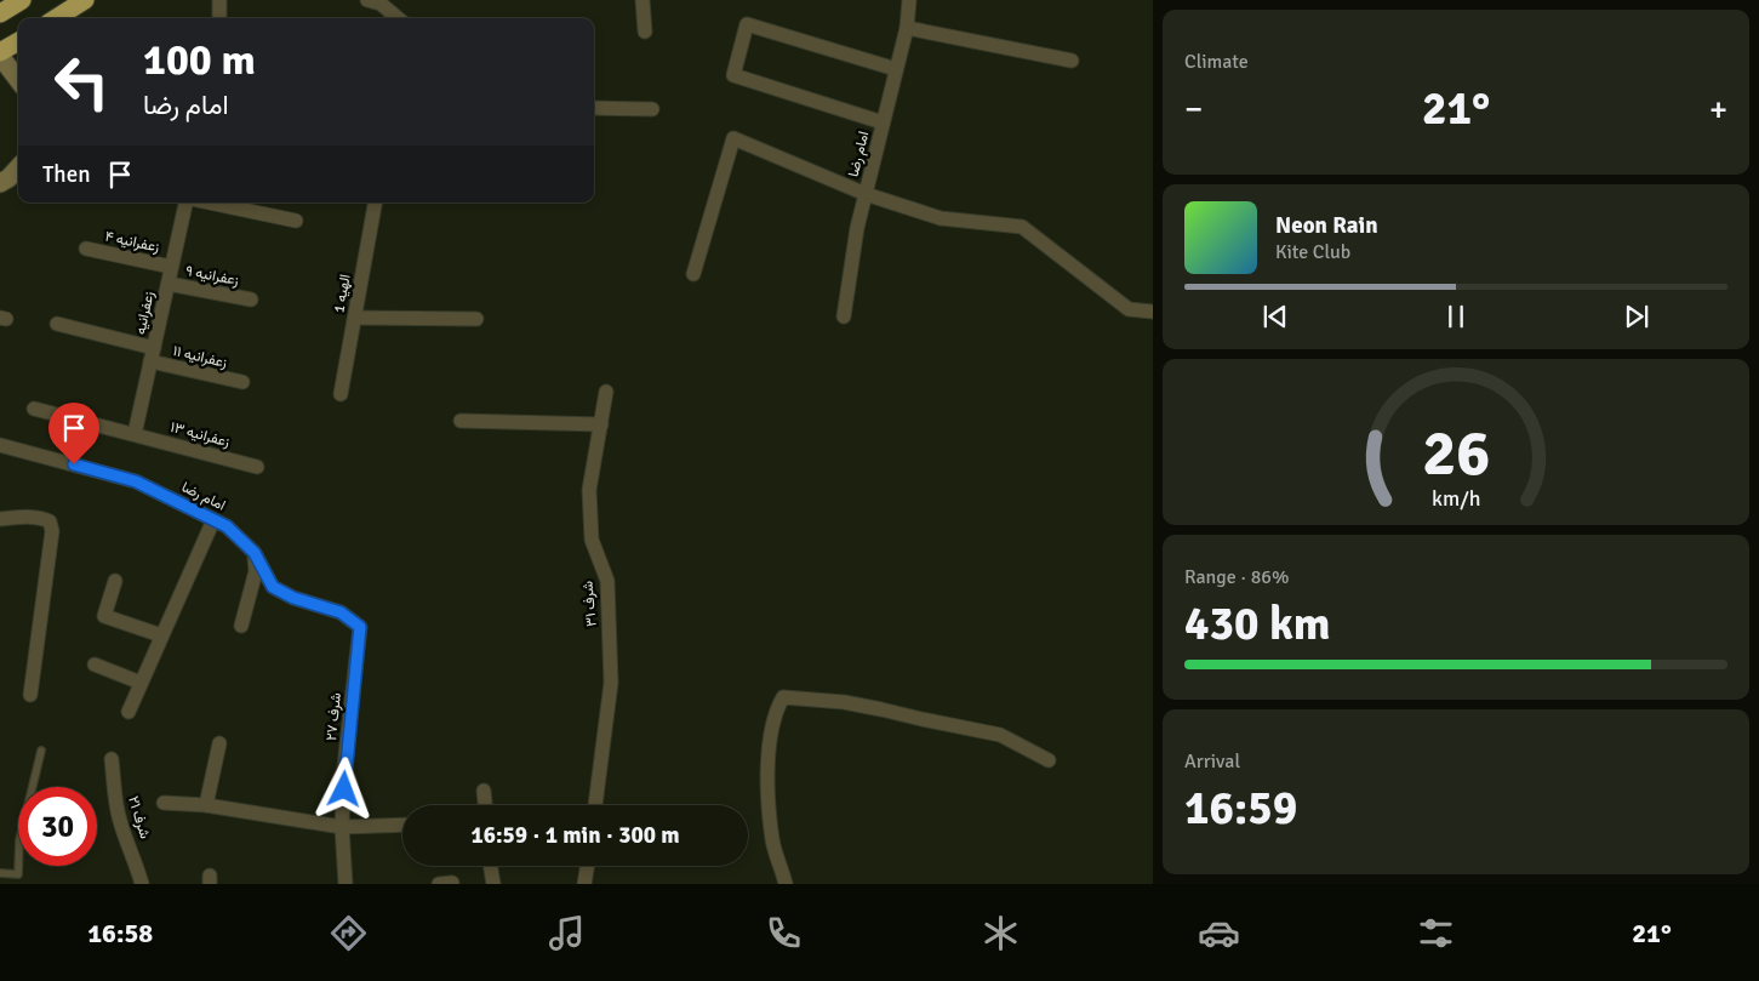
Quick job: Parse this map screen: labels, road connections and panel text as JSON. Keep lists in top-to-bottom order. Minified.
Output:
{"streets":{"street":["امام رضا","زعفرانیه ۴","زعفرانیه ۹","الهیه 1","زعفرانیه","زعفرانیه ۱۱","زعفرانیه ۱۳","شرف ۳۱","شرف ۲۷","شرف ۲۱"]},"crossings":[["امام رضا","شرف ۲۷"],["زعفرانیه ۴","زعفرانیه"],["زعفرانیه ۹","زعفرانیه"],["زعفرانیه","زعفرانیه ۱۱"],["زعفرانیه","زعفرانیه ۱۳"]],"page":{"tile":["Climate",["Range · 86%","430 km"],["Arrival","16:59"]],"turn":["100 m","امام رضا"],"heat":["−","21°","+"],"then":"Then","song":["Neon Rain","Kite Club"],"limit":"30","trip":"16:59 · 1 min · 300 m","tabs":["16:58","21°"],"gauge":["26","km/h"]}}
